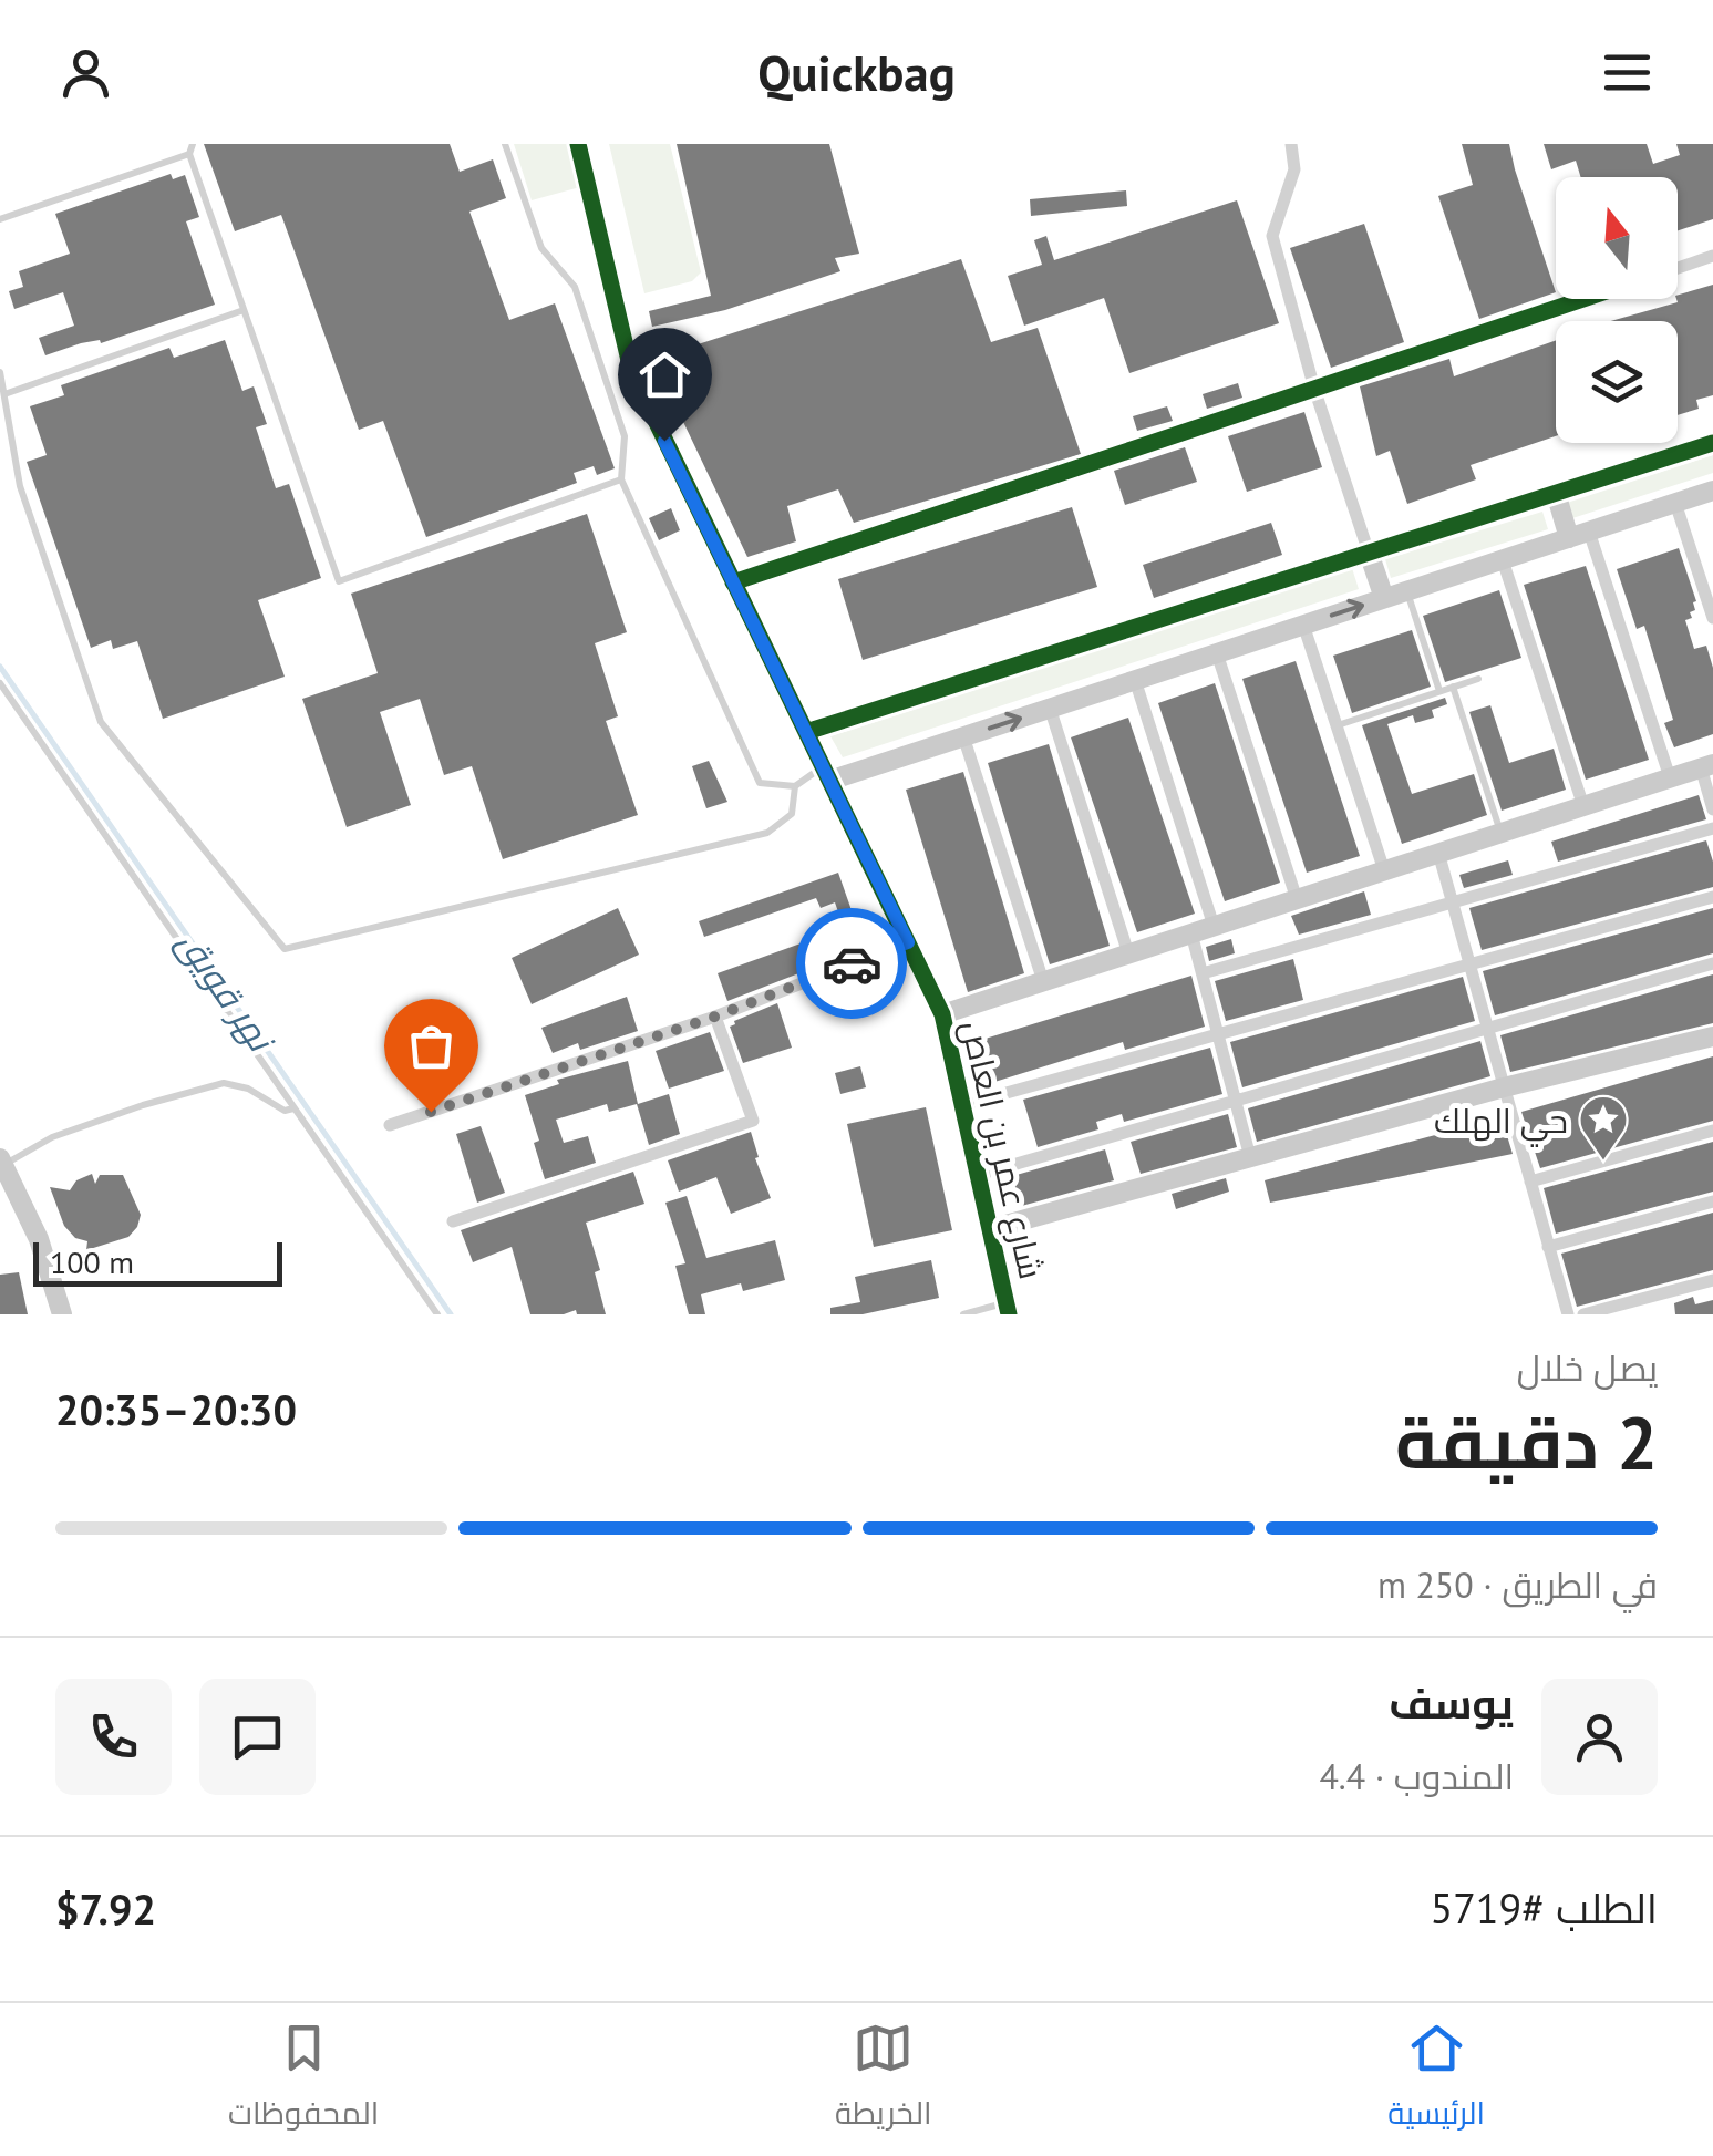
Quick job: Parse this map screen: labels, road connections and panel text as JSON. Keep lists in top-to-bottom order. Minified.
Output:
{"streets":{"street":["شارع عمر بن العاص"]},"water":["نهر قويق"],"places":{"place":["حي الهلك"]},"scale_bar":"100 m","north":"top","page":{"header":"Quickbag","scale":"100 m","heading":["2 دقيقة","يصل خلال","20:30–20:35"],"panel":["يوسف","المندوب · 4.4","الطلب #5719","$7.92"],"bar":"في الطريق · 250 m","tabs":["الرئيسية","الخريطة","المحفوظات"]}}
